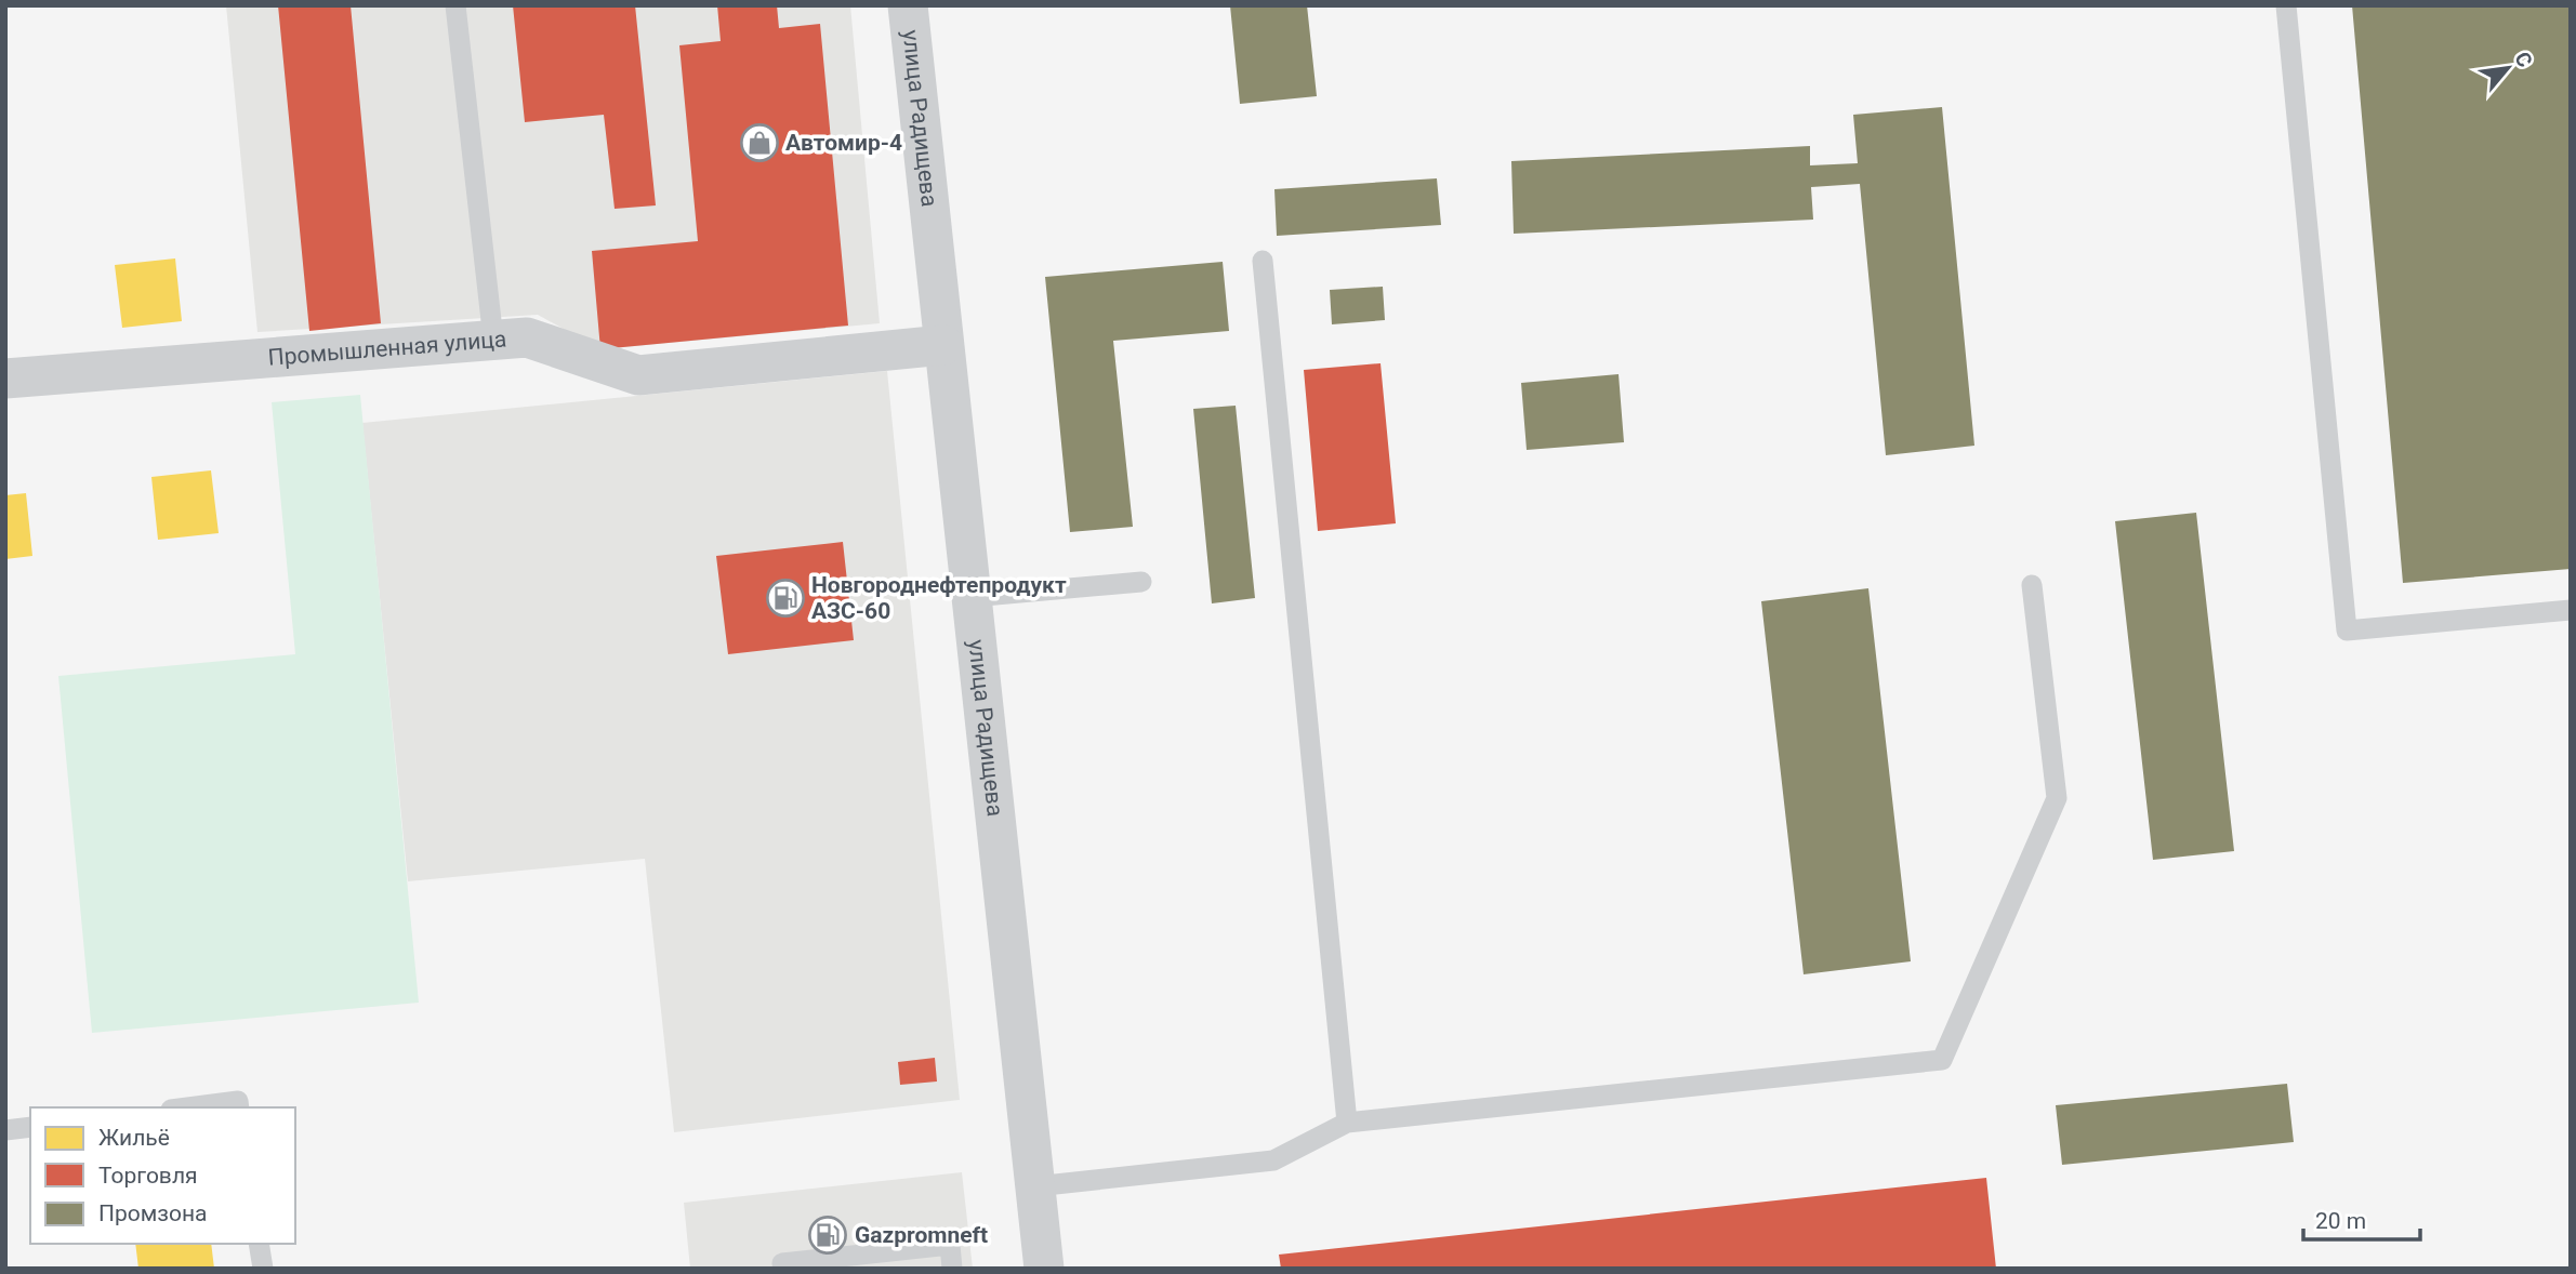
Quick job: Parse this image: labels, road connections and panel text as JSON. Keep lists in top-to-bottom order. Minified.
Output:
{"streets":{"street":["улица Радищева","Промышленная улица"]},"crossings":[["улица Радищева","Промышленная улица"]],"places":{"shop":["Автомир-4"],"fuel station":["Новгороднефтепродукт АЗС-60","Gazpromneft"]},"legend":["Жильё","Торговля","Промзона"],"scale_bar":"20 m","north":"top right"}
